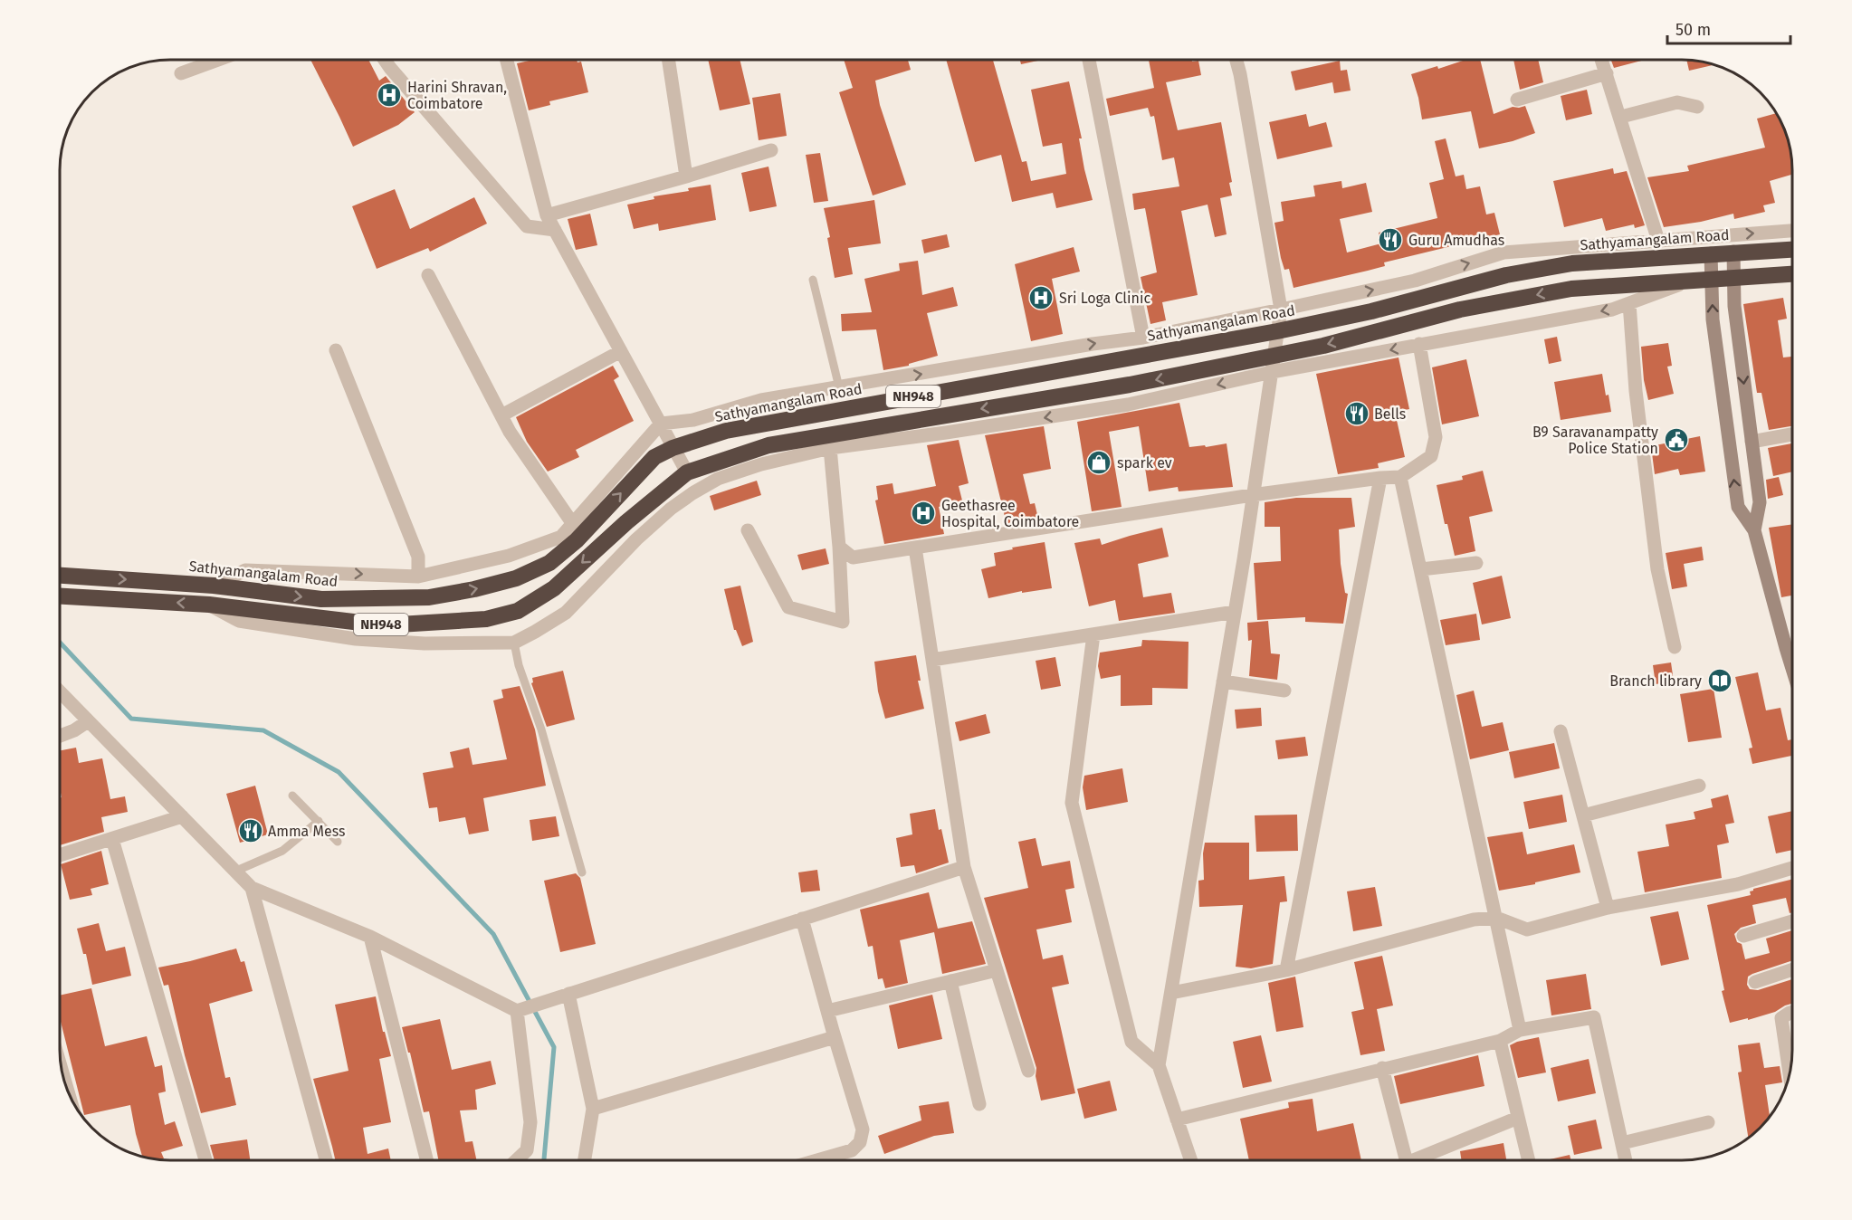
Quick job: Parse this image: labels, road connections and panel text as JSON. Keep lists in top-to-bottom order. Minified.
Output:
{"streets":{"highway":["Sathyamangalam Road","NH948"]},"places":{"hospital":["Harini Shravan, Coimbatore","Sri Loga Clinic","Geethasree Hospital, Coimbatore"],"restaurant":["Guru Amudhas","Bells","Amma Mess"],"public building":["B9 Saravanampatty Police Station"],"shop":["spark ev"],"library":["Branch library"]},"scale_bar":"50 m"}
